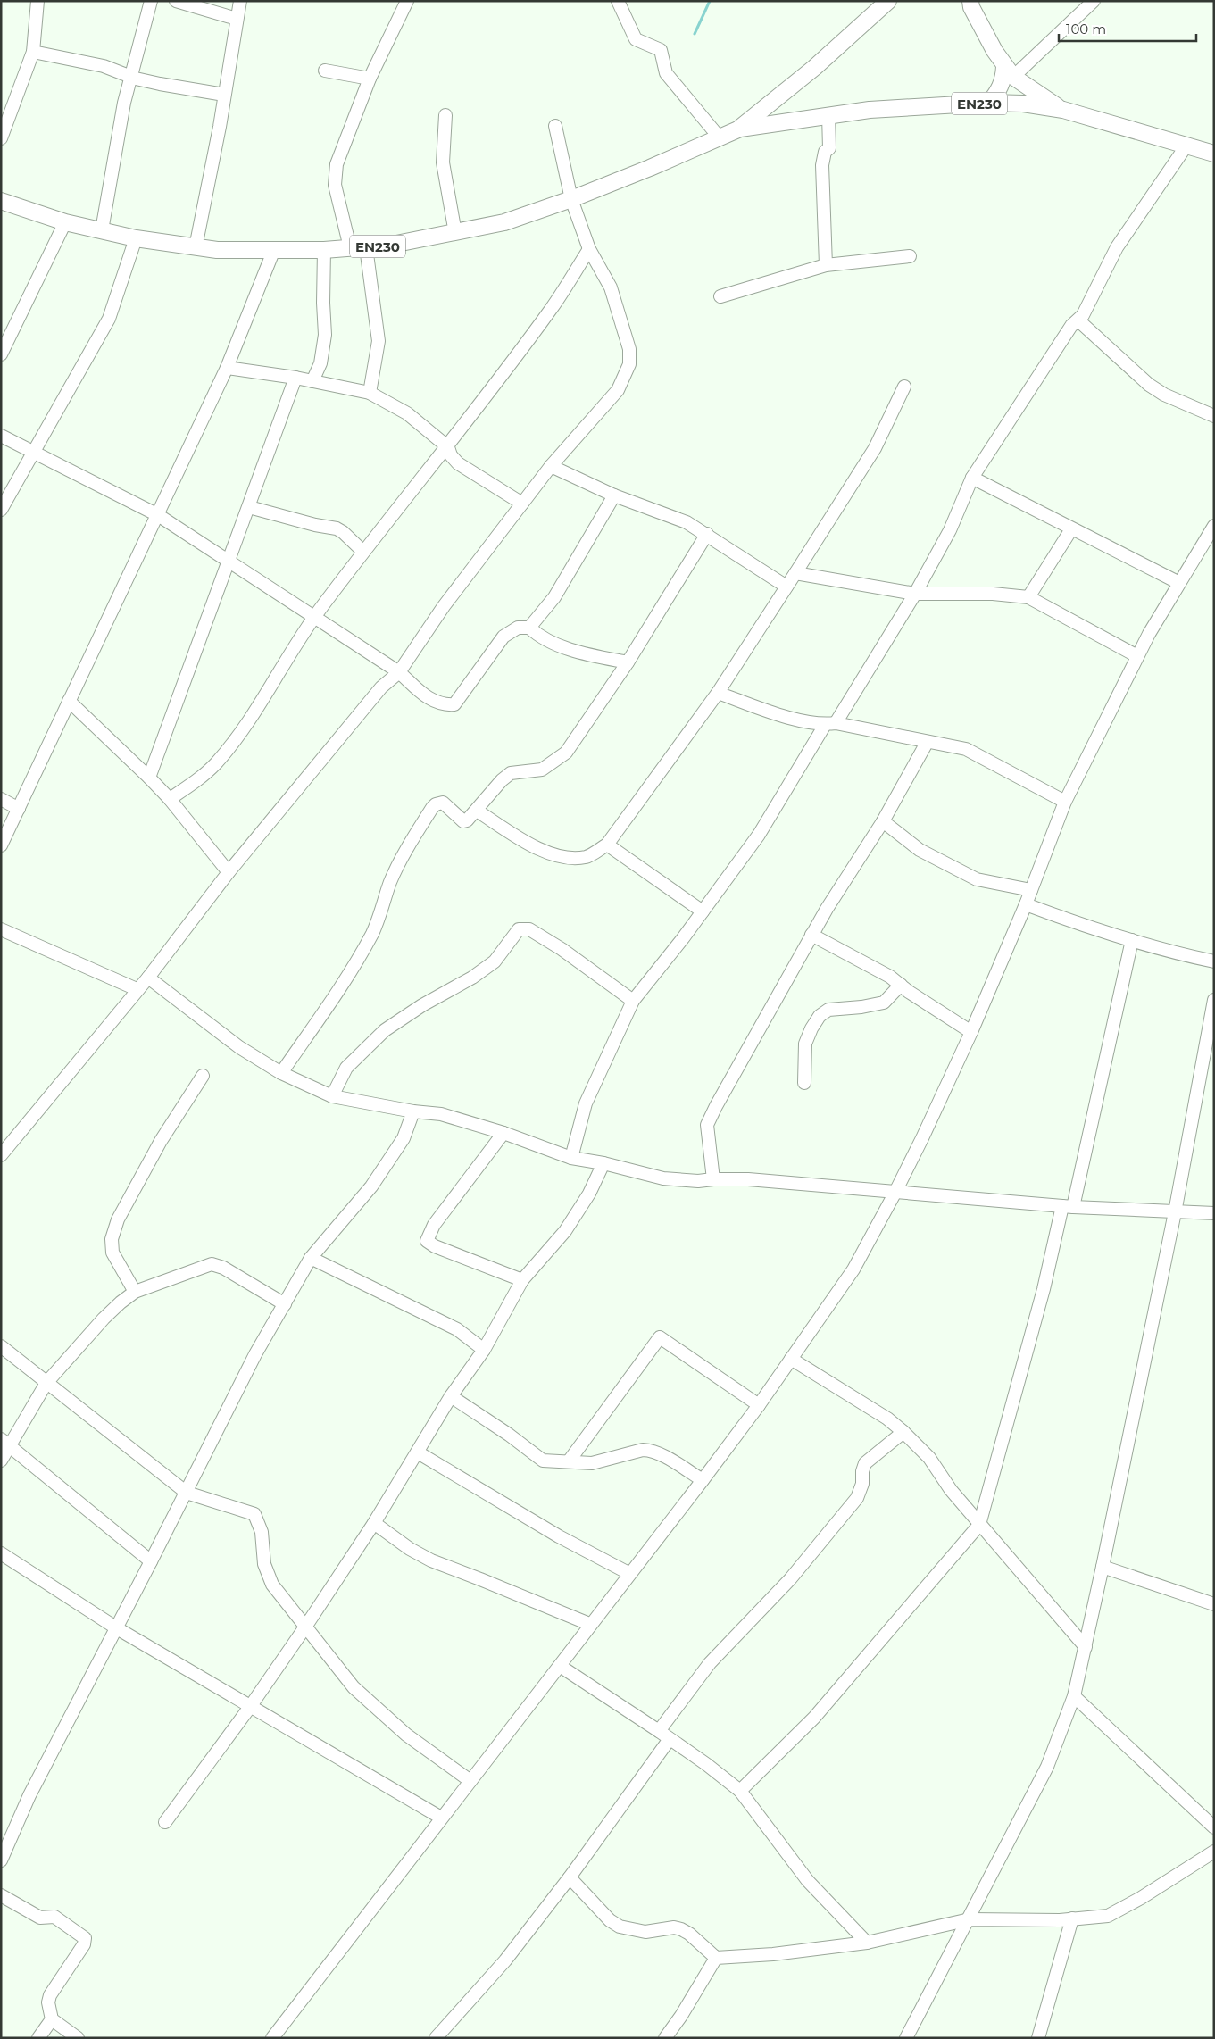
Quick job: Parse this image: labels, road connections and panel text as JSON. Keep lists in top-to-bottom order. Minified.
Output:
{"streets":{"main road":["EN230"]},"scale_bar":"100 m"}
